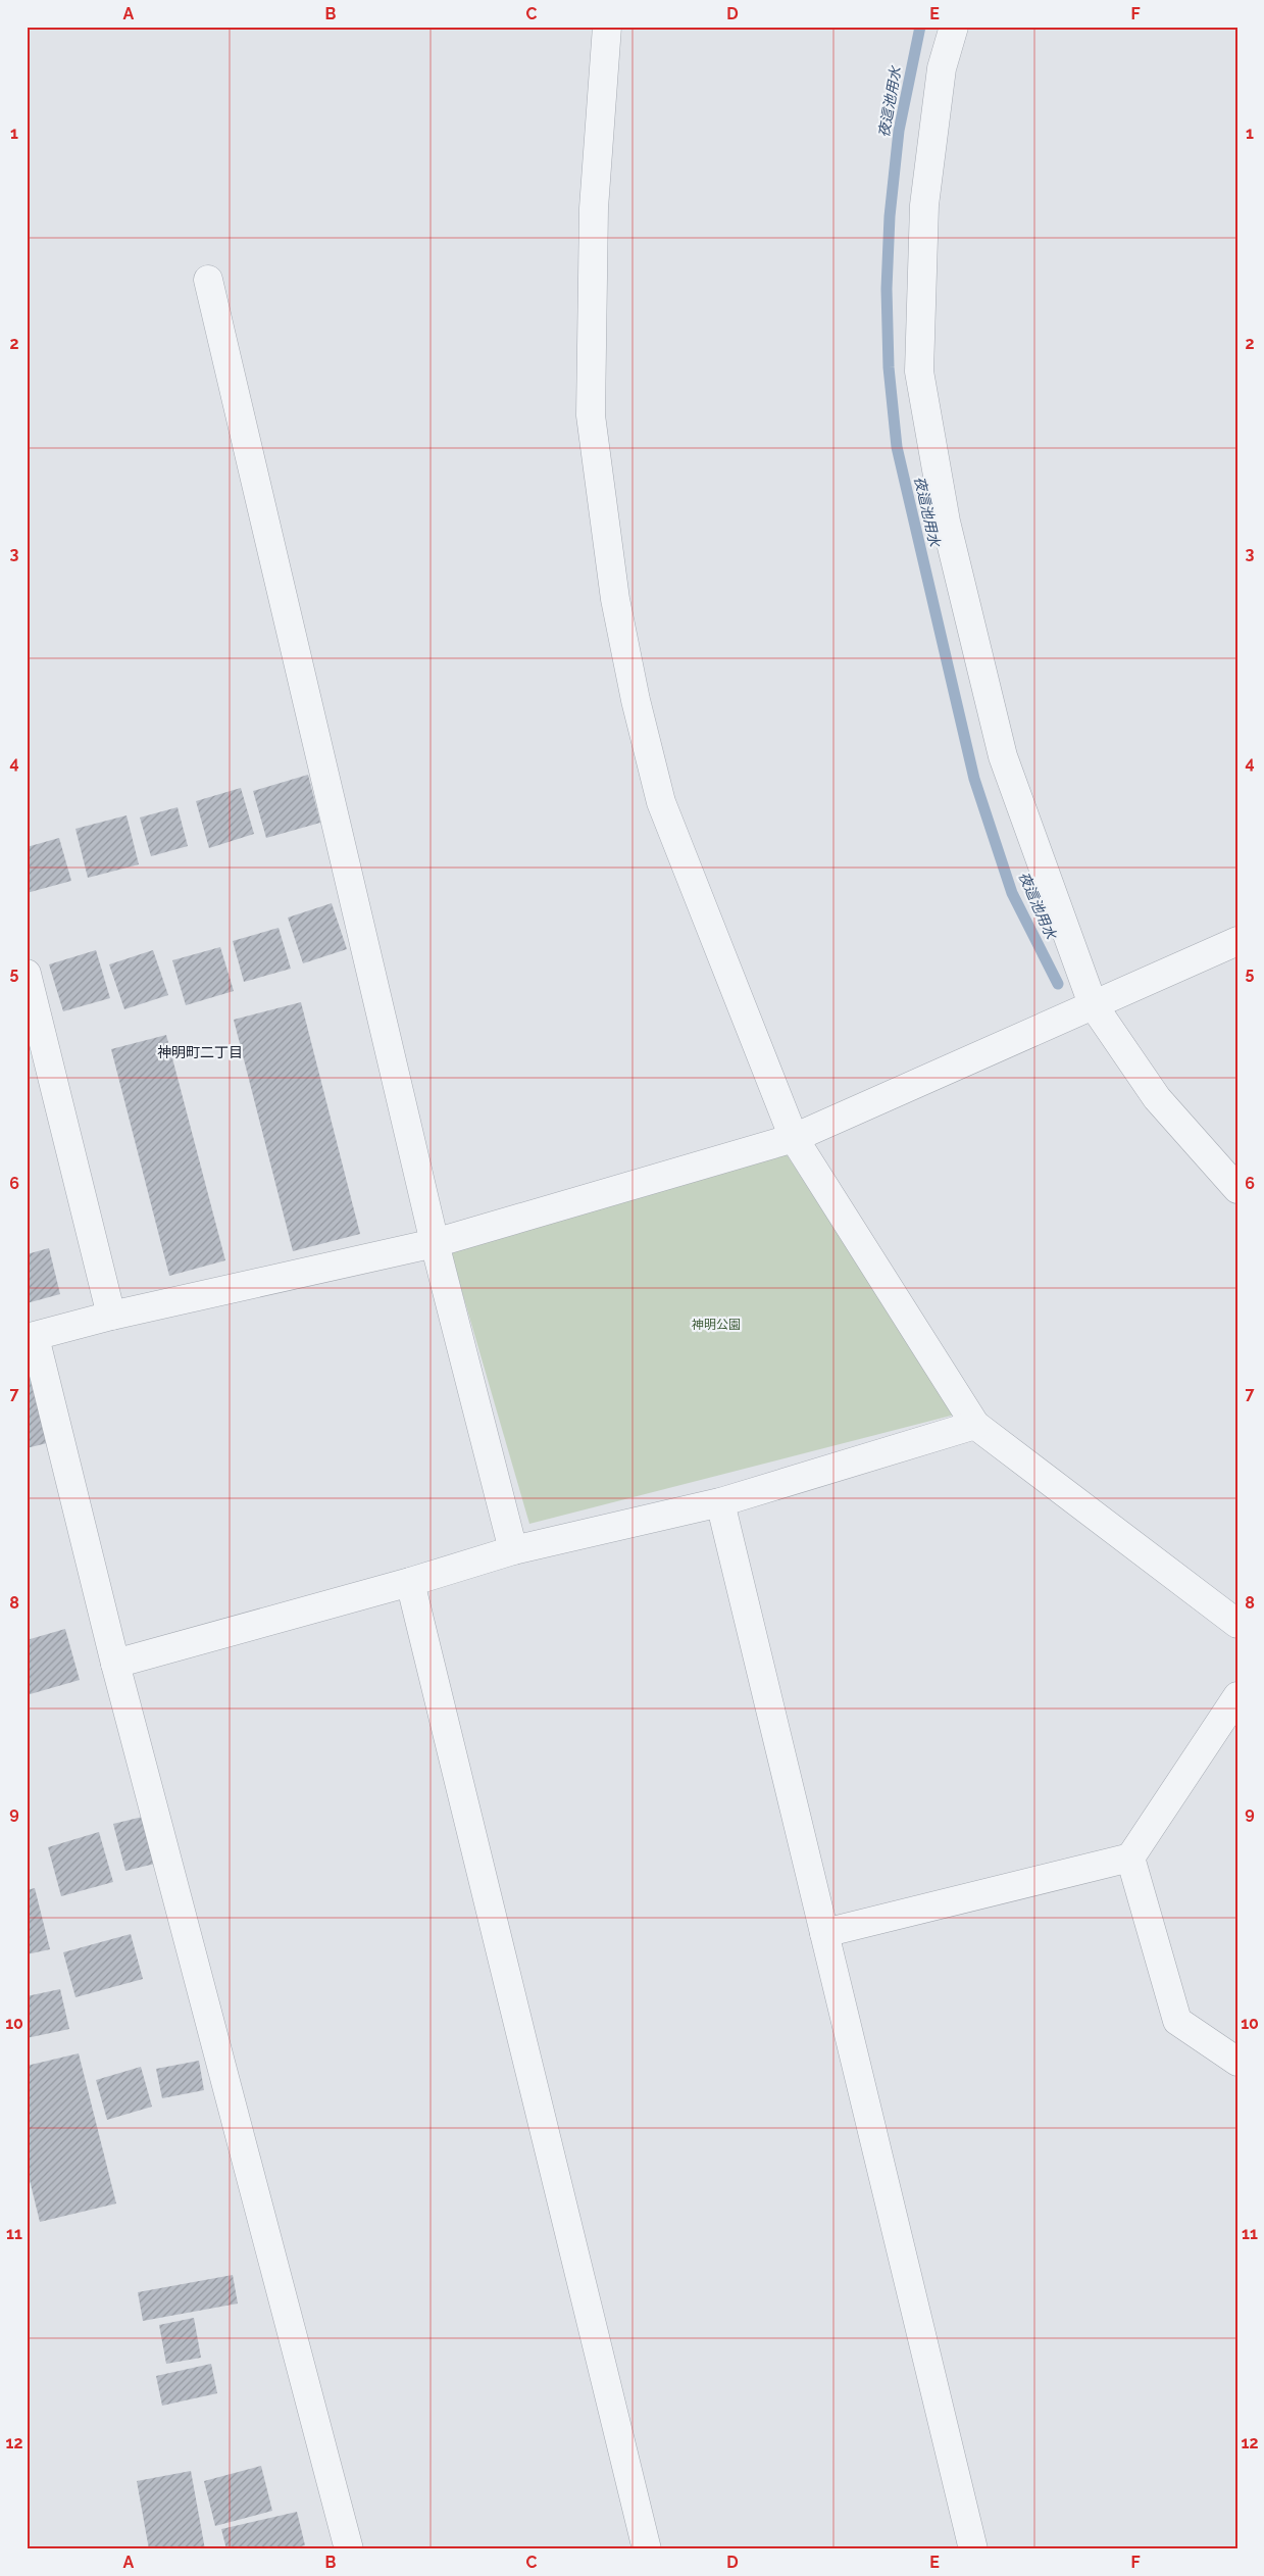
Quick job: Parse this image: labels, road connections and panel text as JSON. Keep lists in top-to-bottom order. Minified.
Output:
{"districts":["神明町二丁目"],"water":["夜這池用水"],"parks":["神明公園"],"grid":{"columns":["A","B","C","D","E","F"],"rows":["1","2","3","4","5","6","7","8","9","10","11","12"]}}
